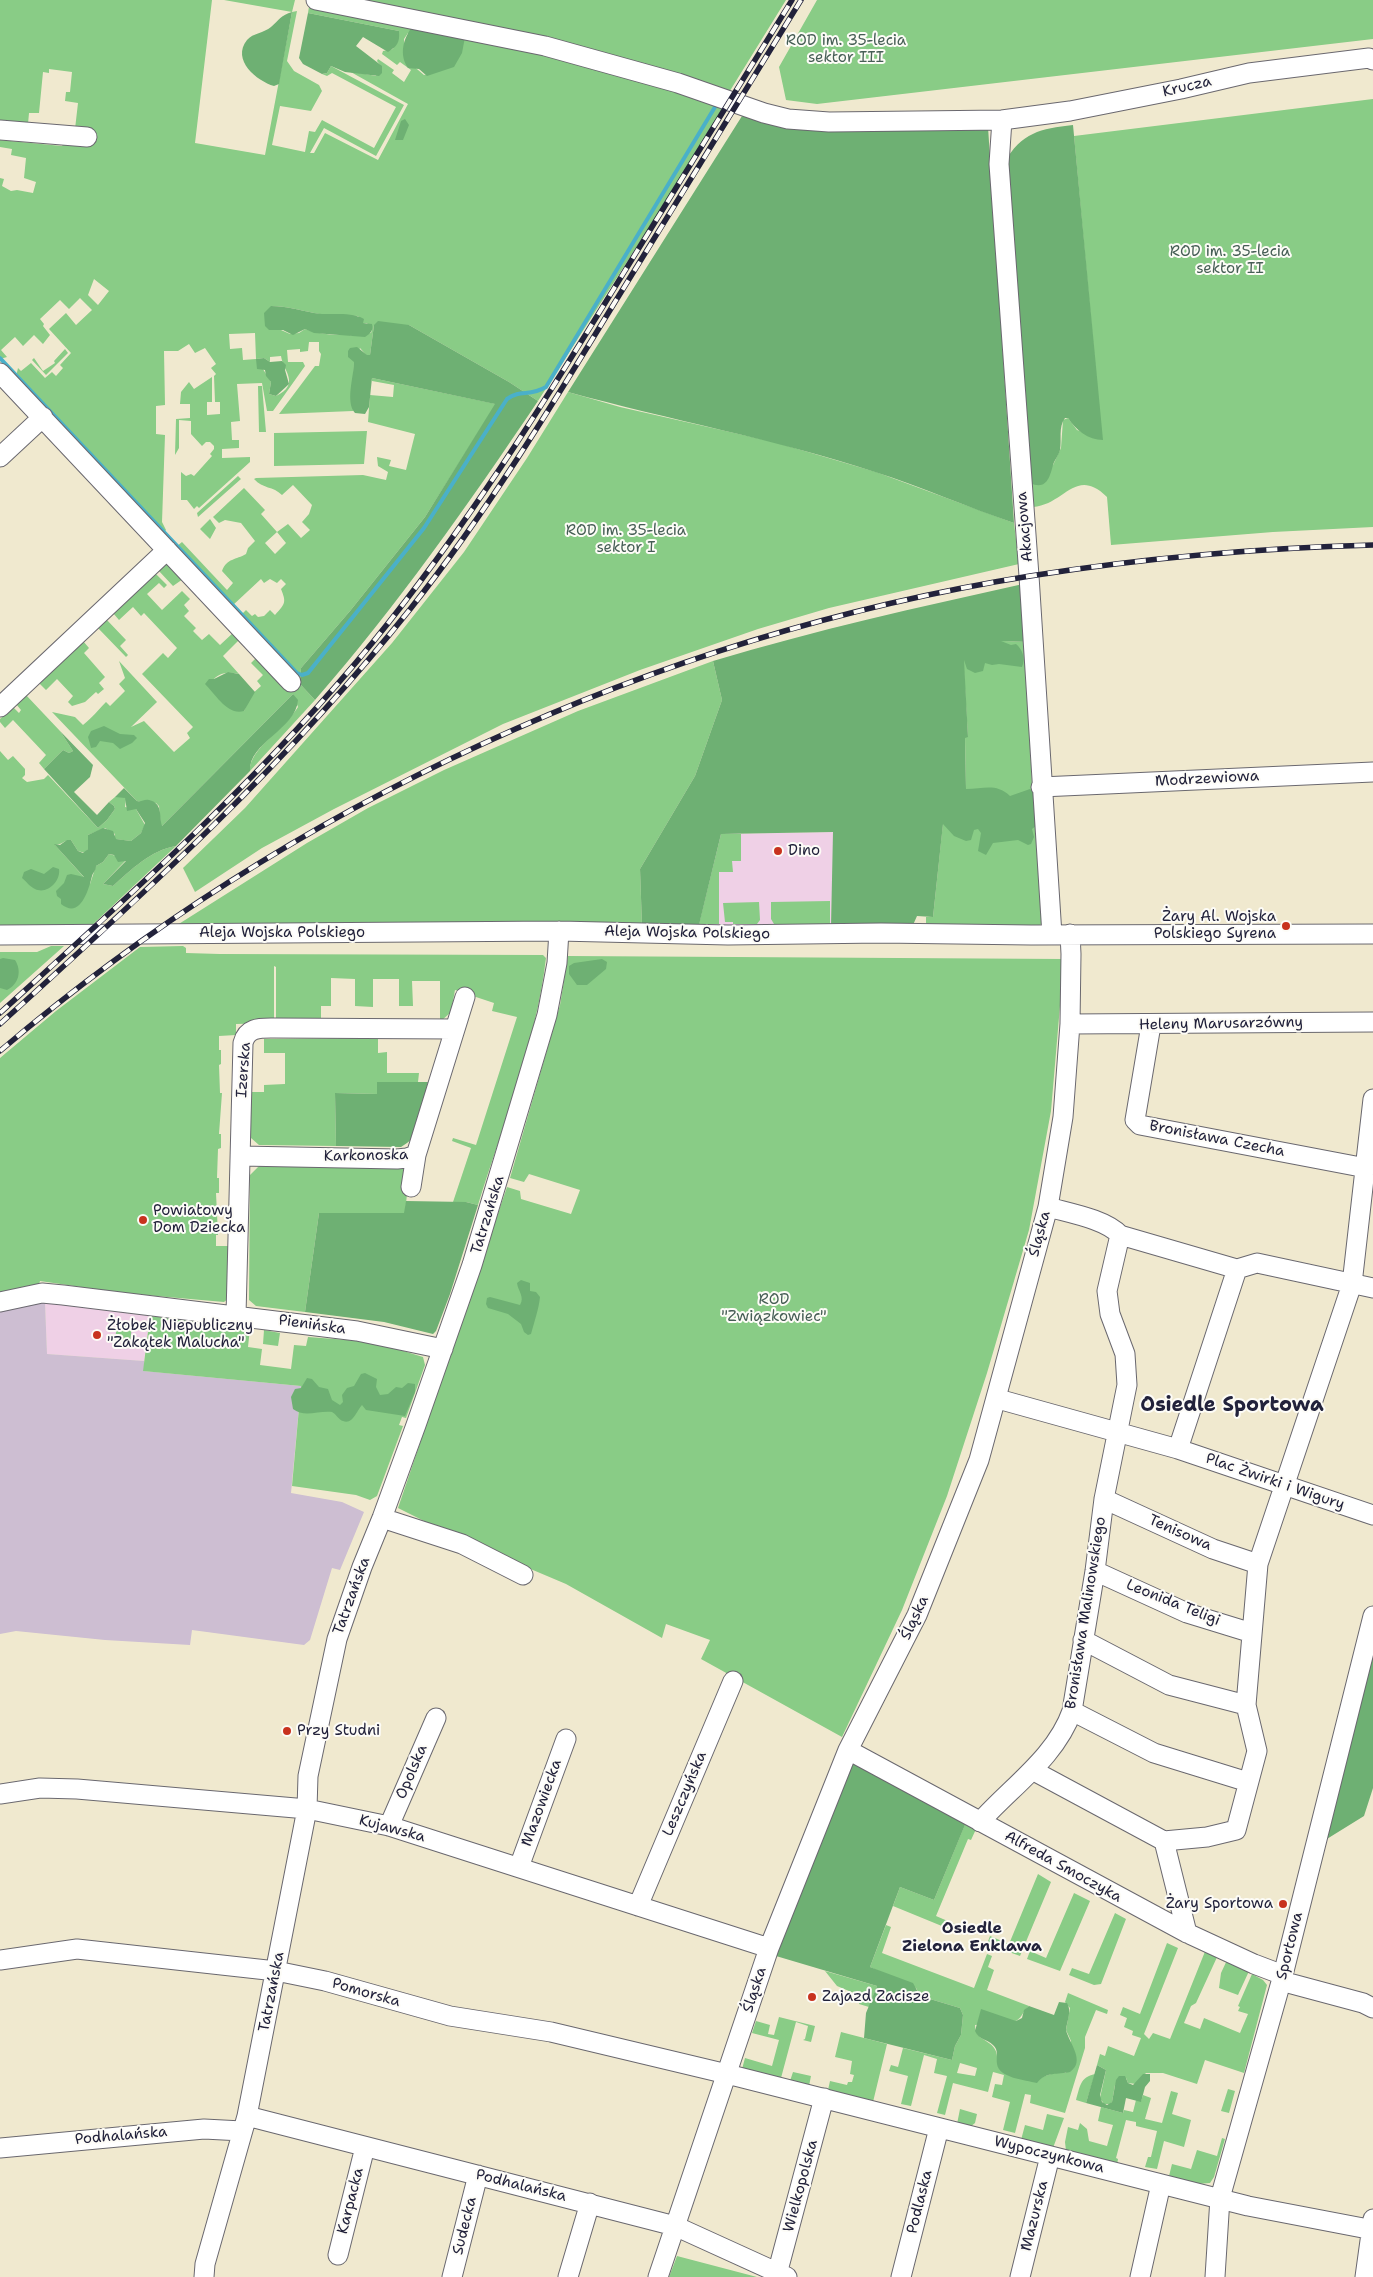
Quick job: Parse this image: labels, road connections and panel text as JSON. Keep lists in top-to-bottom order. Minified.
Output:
{"streets":{"street":["Krucza","Akacjowa","Modrzewiowa","Aleja Wojska Polskiego","Heleny Marusarzówny","Izerska","Bronisława Czecha","Karkonoska","Tatrzańska","Śląska","Pienińska","Plac Żwirki i Wigury","Tenisowa","Leonida Teligi","Bronisława Malinowskiego","Opolska","Leszczyńska","Mazowiecka","Kujawska","Alfreda Smoczyka","Sportowa","Pomorska","Podhalańska","Wypoczynkowa","Wielkopolska","Karpacka","Podlaska","Mazurska","Sudecka"]},"crossings":[["Krucza","Akacjowa"],["Akacjowa","Modrzewiowa"],["Akacjowa","Aleja Wojska Polskiego"],["Akacjowa","Śląska"],["Aleja Wojska Polskiego","Tatrzańska"],["Aleja Wojska Polskiego","Śląska"],["Heleny Marusarzówny","Bronisława Czecha"],["Heleny Marusarzówny","Śląska"],["Izerska","Karkonoska"],["Izerska","Pienińska"],["Tatrzańska","Pienińska"],["Tatrzańska","Kujawska"],["Tatrzańska","Pomorska"],["Tatrzańska","Podhalańska"],["Śląska","Plac Żwirki i Wigury"],["Śląska","Kujawska"],["Śląska","Alfreda Smoczyka"],["Śląska","Pomorska"],["Śląska","Podhalańska"],["Śląska","Wypoczynkowa"],["Plac Żwirki i Wigury","Bronisława Malinowskiego"],["Tenisowa","Bronisława Malinowskiego"],["Leonida Teligi","Bronisława Malinowskiego"],["Bronisława Malinowskiego","Alfreda Smoczyka"],["Opolska","Kujawska"],["Leszczyńska","Kujawska"],["Mazowiecka","Kujawska"],["Alfreda Smoczyka","Sportowa"],["Sportowa","Wypoczynkowa"],["Pomorska","Wypoczynkowa"],["Podhalańska","Wielkopolska"],["Podhalańska","Karpacka"],["Podhalańska","Sudecka"],["Wypoczynkowa","Wielkopolska"],["Wypoczynkowa","Podlaska"],["Wypoczynkowa","Mazurska"]],"districts":["Osiedle Sportowa","Osiedle Zielona Enklawa"],"parks":["ROD im. 35-lecia sektor III","ROD im. 35-lecia sektor II","ROD im. 35-lecia sektor I","ROD \"Związkowiec\""],"places":["Dino","Żary Al. Wojska Polskiego Syrena","Powiatowy Dom Dziecka","Żłobek Niepubliczny \"Zakątek Malucha\"","Przy Studni","Żary Sportowa","Zajazd Zacisze"]}
